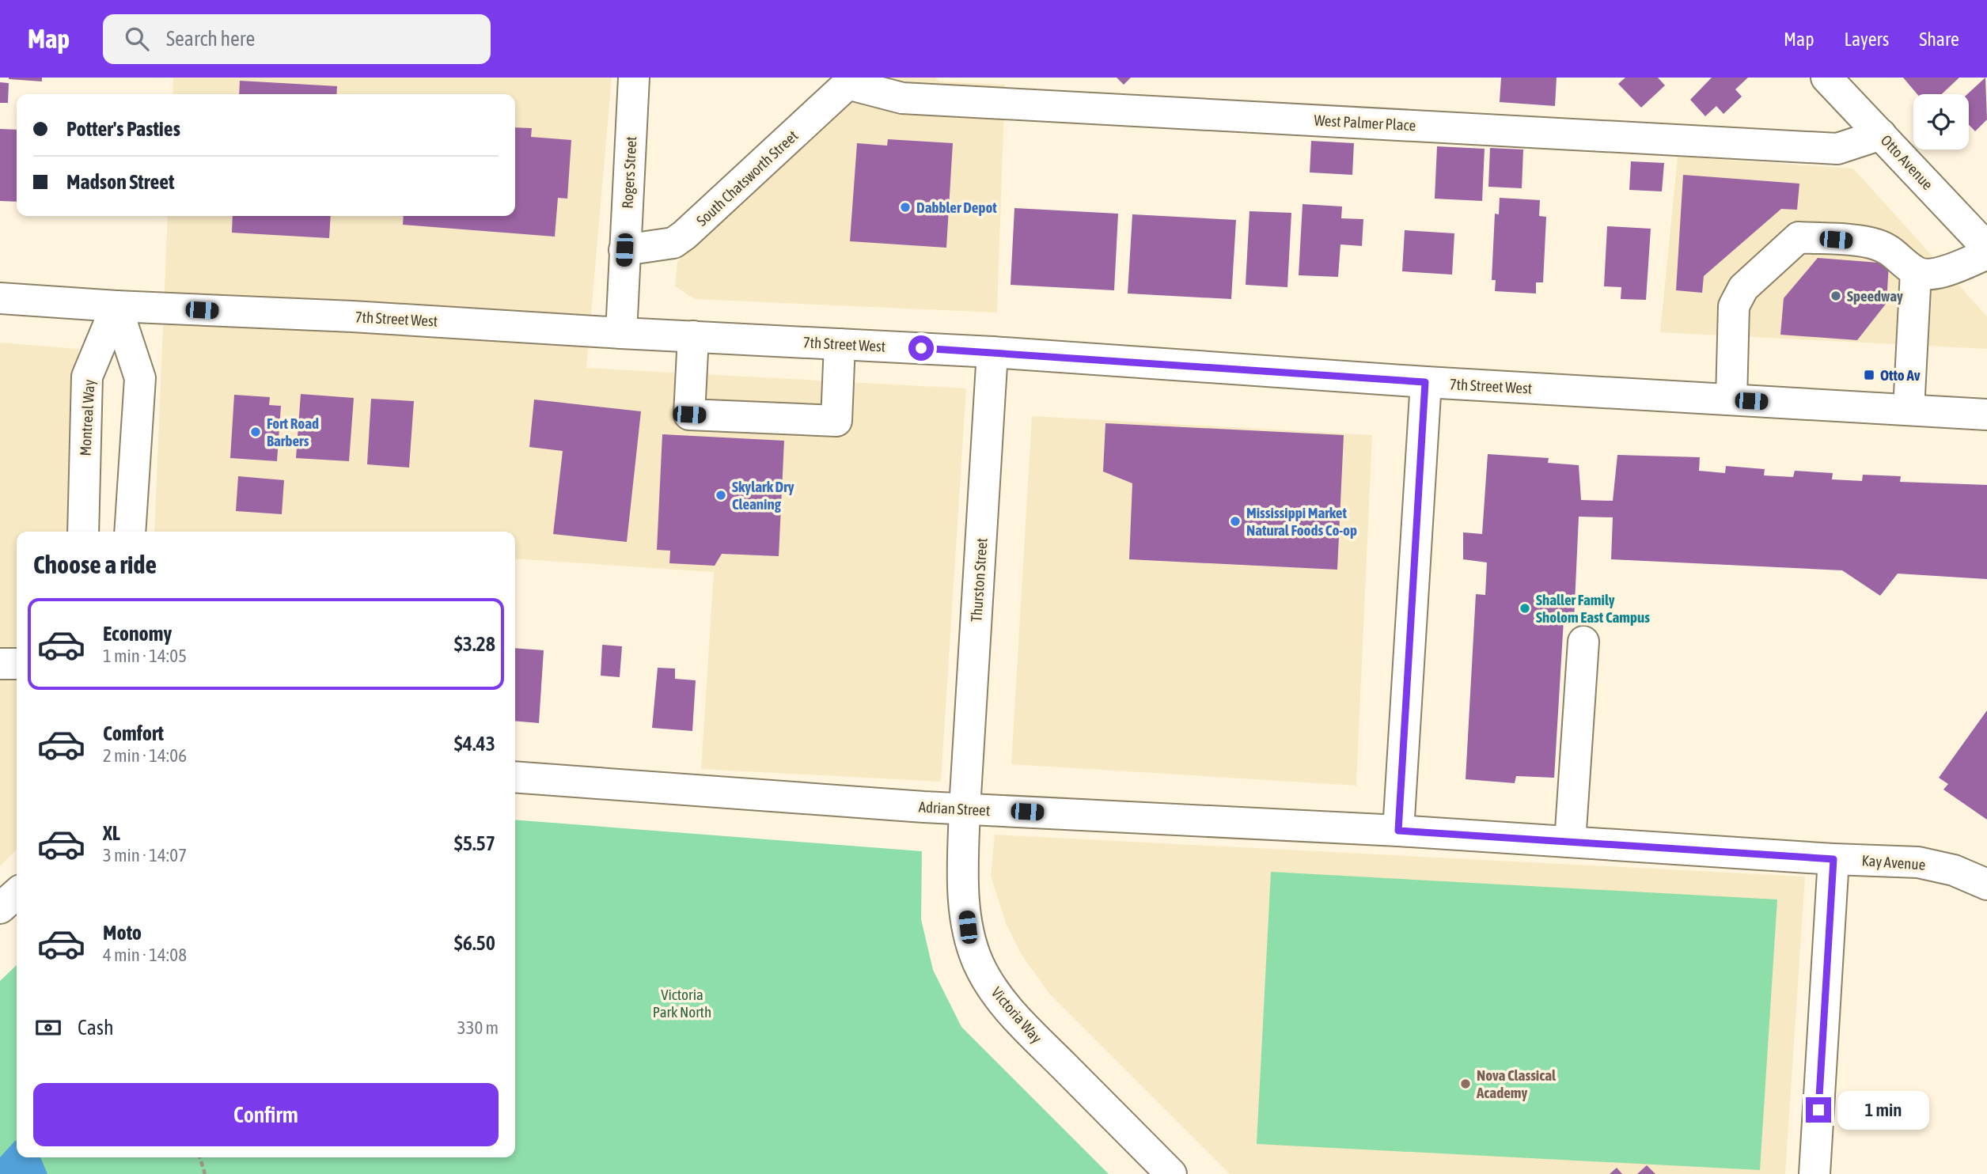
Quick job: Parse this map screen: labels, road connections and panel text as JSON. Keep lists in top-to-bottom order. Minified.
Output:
{"streets":{"street":["West Palmer Place","Otto Avenue","Rogers Street","South Chatsworth Street","7th Street West","Montreal Way","Thurston Street","Adrian Street","Kay Avenue","Victoria Way"]},"crossings":[["West Palmer Place","Otto Avenue"],["West Palmer Place","South Chatsworth Street"],["Rogers Street","South Chatsworth Street"],["Rogers Street","7th Street West"],["7th Street West","Montreal Way"],["7th Street West","Thurston Street"],["Thurston Street","Adrian Street"],["Thurston Street","Victoria Way"],["Adrian Street","Kay Avenue"],["Adrian Street","Victoria Way"]],"parks":["Victoria Park North"],"places":{"other":["Dabbler Depot","Speedway","Fort Road Barbers","Skylark Dry Cleaning","Mississippi Market Natural Foods Co-op","Shaller Family Sholom East Campus","Nova Classical Academy"],"transit":["Otto Av"]},"page":{"header":"Map","search":"Search here","nav":["Map","Layers","Share"],"banner":["Potter's Pasties","Madson Street"],"heading":"Choose a ride","list":[{"name":"Economy","note":"1 min · 14:05","value":"$3.28"},{"name":"Comfort","note":"2 min · 14:06","value":"$4.43"},{"name":"XL","note":"3 min · 14:07","value":"$5.57"},{"name":"Moto","note":"4 min · 14:08","value":"$6.50"}],"pay":["Cash","330 m"],"buttons":"Confirm","bubble":"1 min"}}
